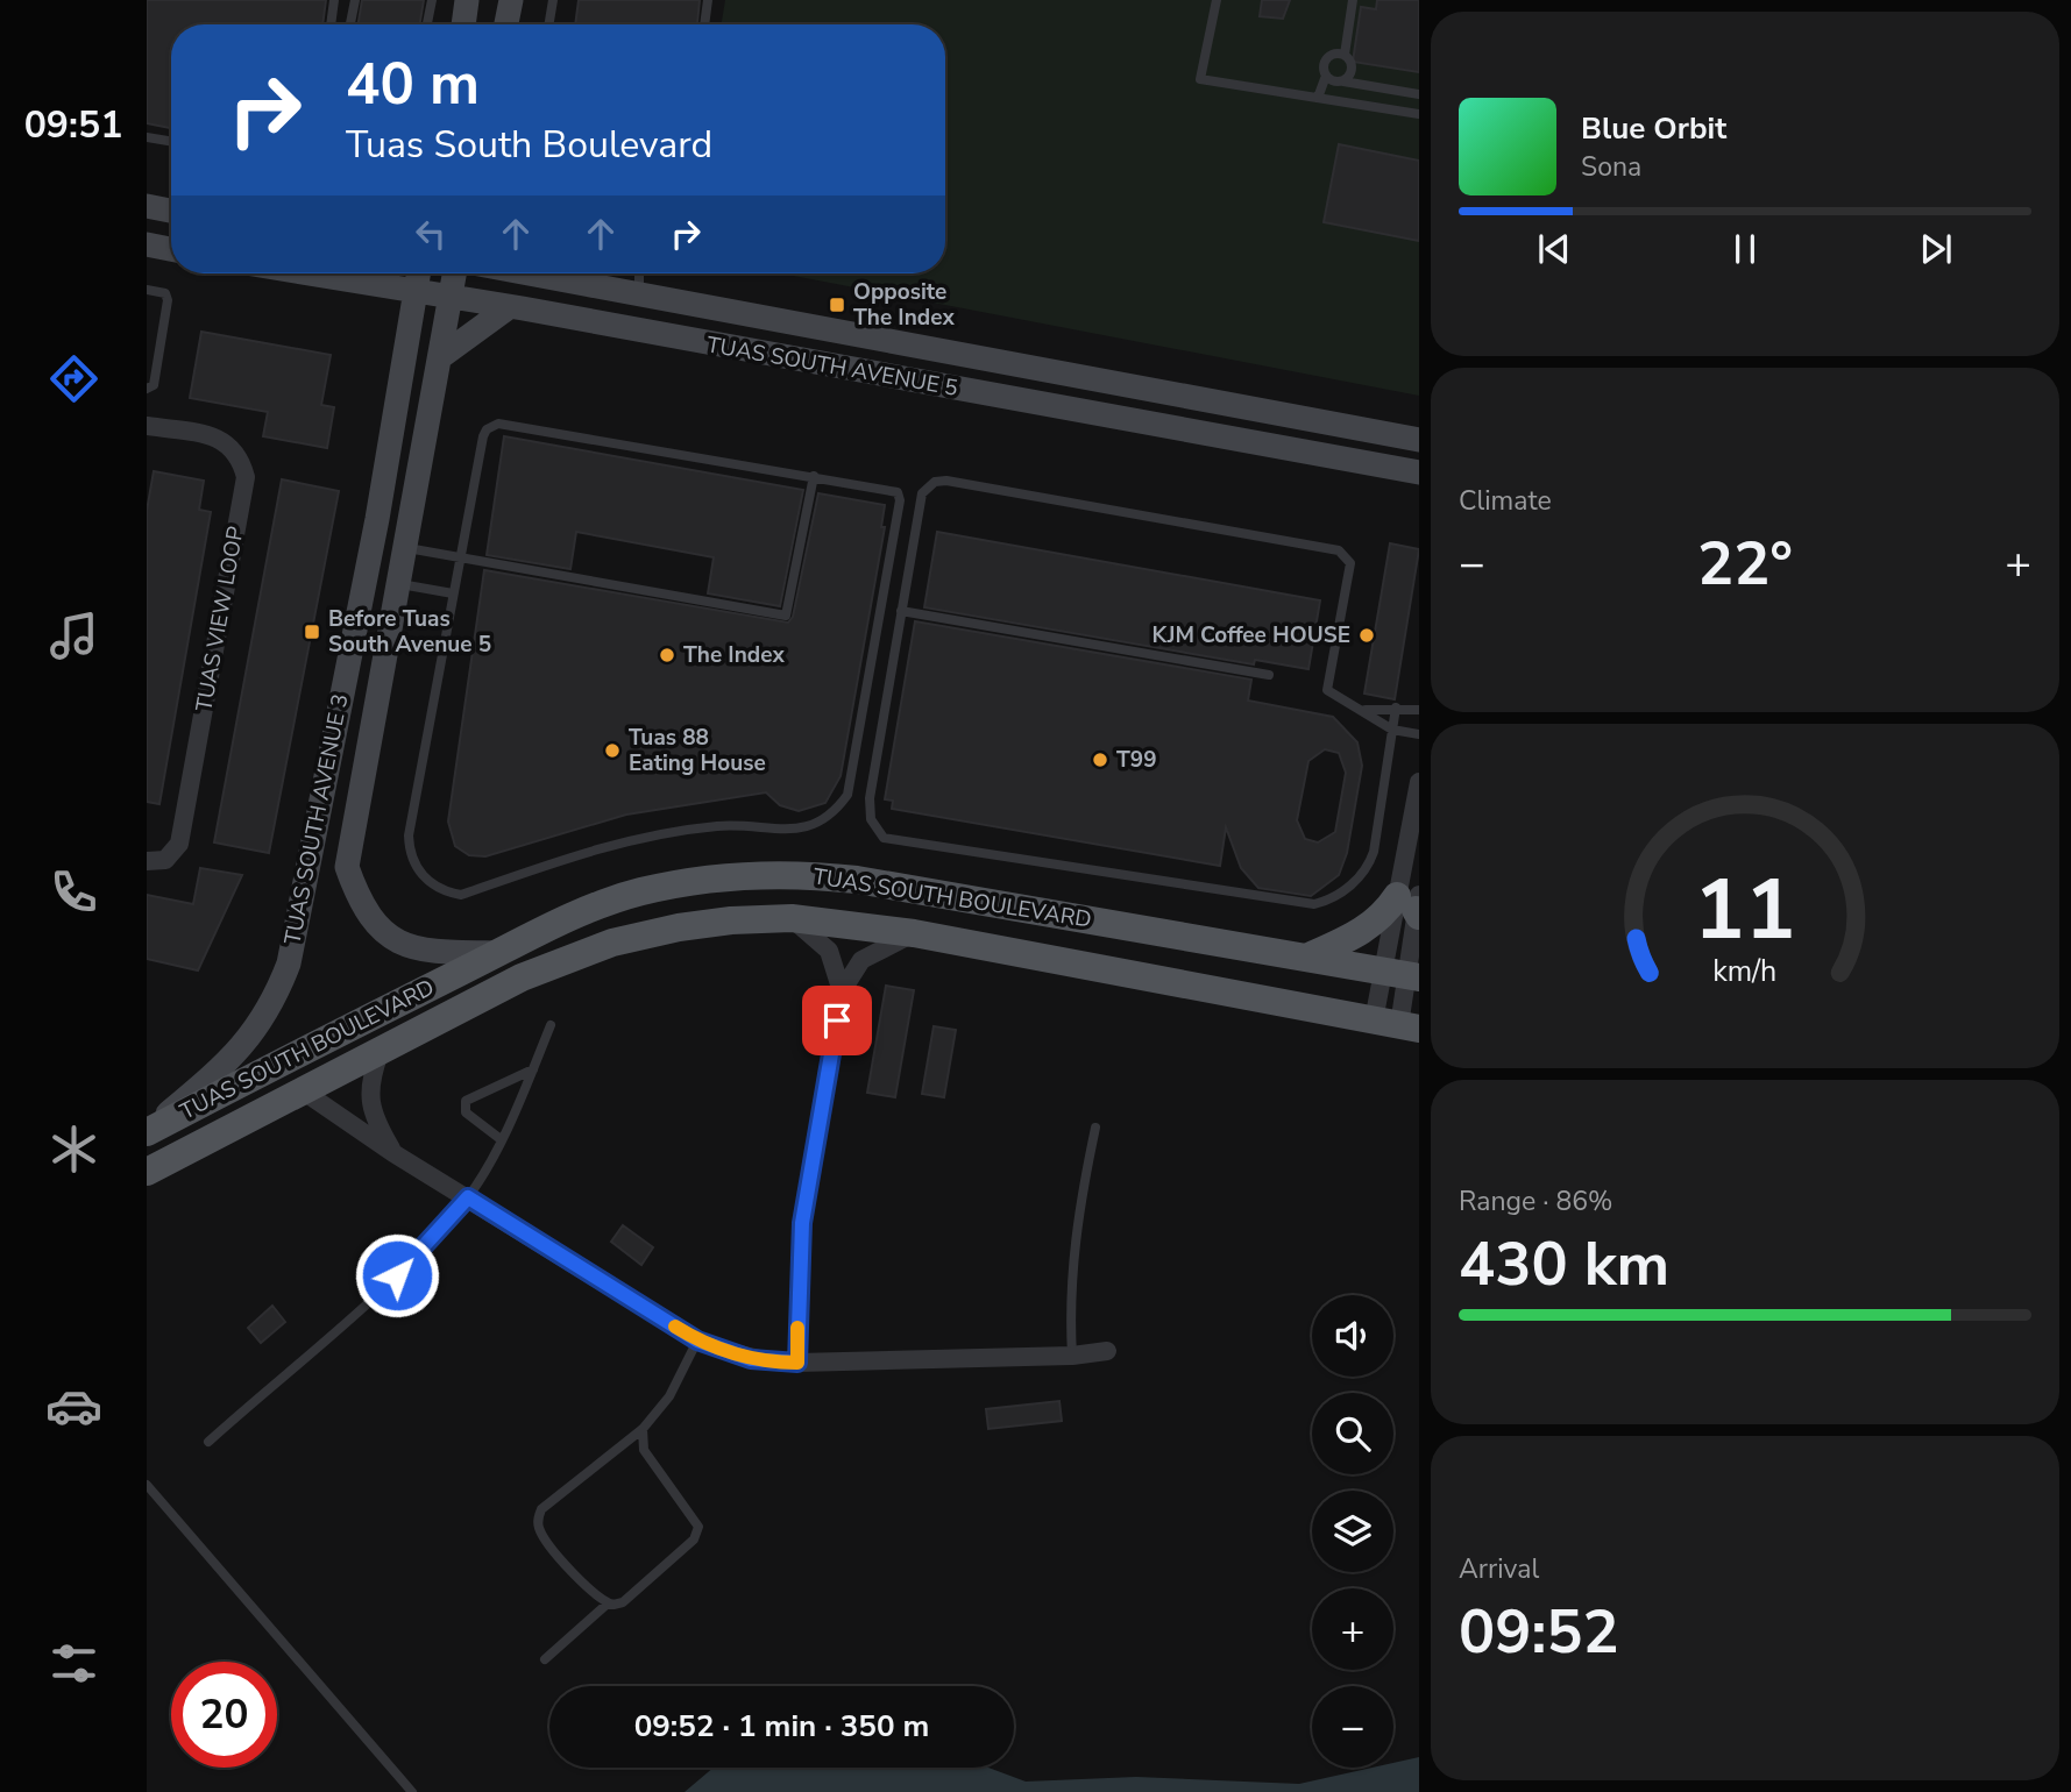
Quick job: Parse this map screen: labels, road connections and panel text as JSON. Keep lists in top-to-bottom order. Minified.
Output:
{"streets":{"main road":["TUAS SOUTH AVENUE 5","TUAS SOUTH AVENUE 3","TUAS SOUTH BOULEVARD"],"street":["TUAS VIEW LOOP"]},"crossings":[["TUAS SOUTH AVENUE 5","TUAS SOUTH AVENUE 3"],["TUAS SOUTH AVENUE 3","TUAS SOUTH BOULEVARD"]],"places":{"transit":["Opposite The Index","Before Tuas South Avenue 5"],"other":["KJM Coffee HOUSE","The Index","Tuas 88 Eating House","T99"]},"page":{"tabs":"09:51","turn":["40 m","Tuas South Boulevard"],"song":["Blue Orbit","Sona"],"tile":["Climate",["Range · 86%","430 km"],["Arrival","09:52"]],"heat":["−","22°","+"],"map_buttons":["+","−"],"limit":"20","trip":"09:52 · 1 min · 350 m","gauge":["11","km/h"]}}
